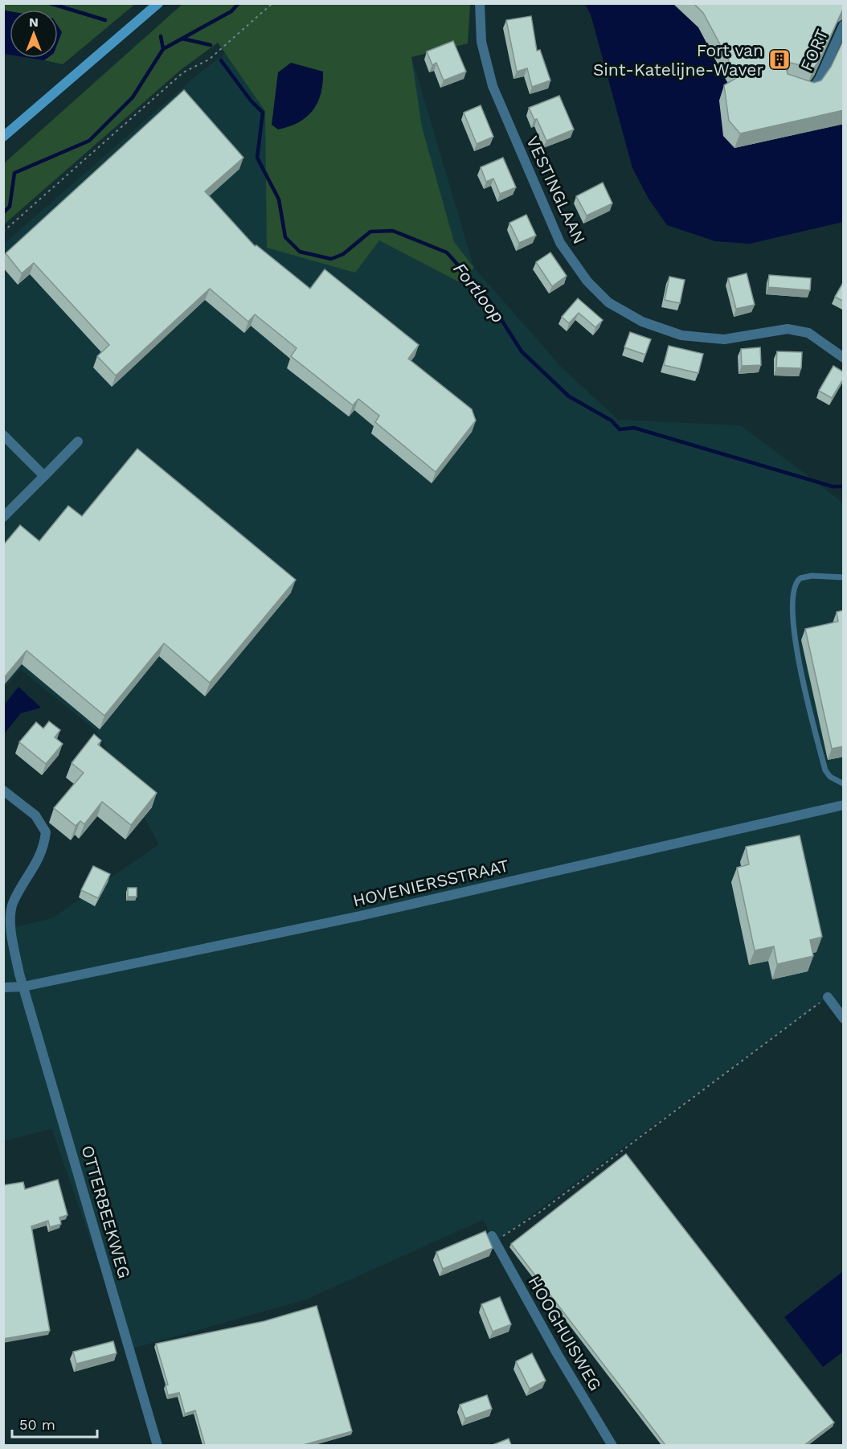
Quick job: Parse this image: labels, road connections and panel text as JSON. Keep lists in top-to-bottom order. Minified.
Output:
{"streets":{"street":["FORT","VESTINGLAAN","HOVENIERSSTRAAT","OTTERBEEKWEG","HOOGHUISWEG"]},"crossings":[["HOVENIERSSTRAAT","OTTERBEEKWEG"]],"water":["Fortloop"],"places":{"building":["Fort van Sint-Katelijne-Waver"]},"scale_bar":"50 m","north":"top"}
